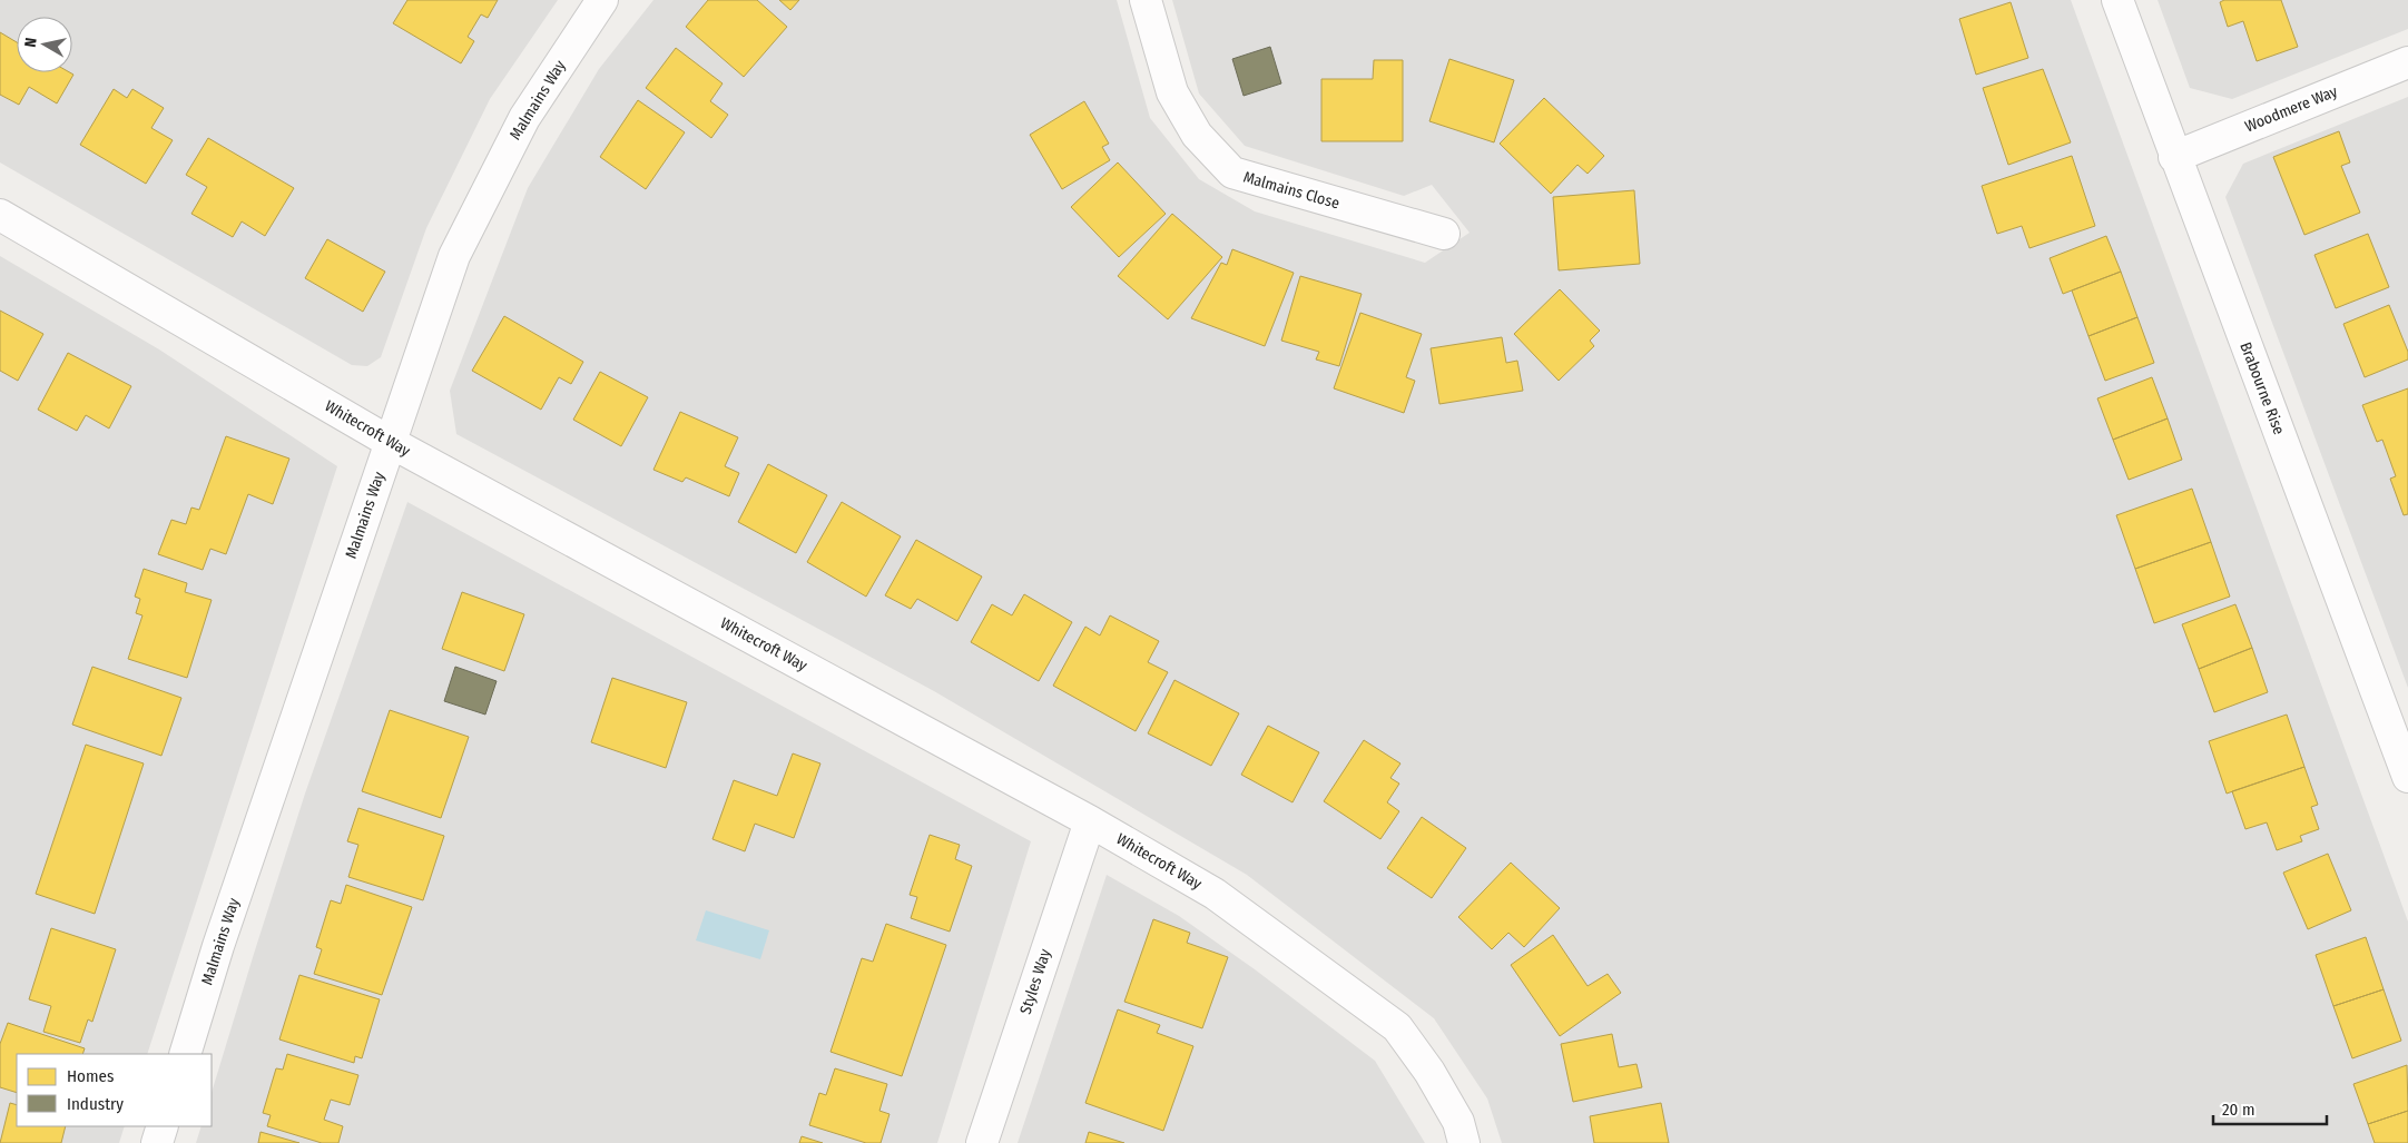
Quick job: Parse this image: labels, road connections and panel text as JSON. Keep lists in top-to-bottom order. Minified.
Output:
{"streets":{"street":["Malmains Way","Woodmere Way","Malmains Close","Brabourne Rise","Whitecroft Way","Styles Way"]},"crossings":[["Malmains Way","Whitecroft Way"],["Woodmere Way","Brabourne Rise"],["Whitecroft Way","Styles Way"]],"legend":["Homes","Industry"],"scale_bar":"20 m","north":"left"}
